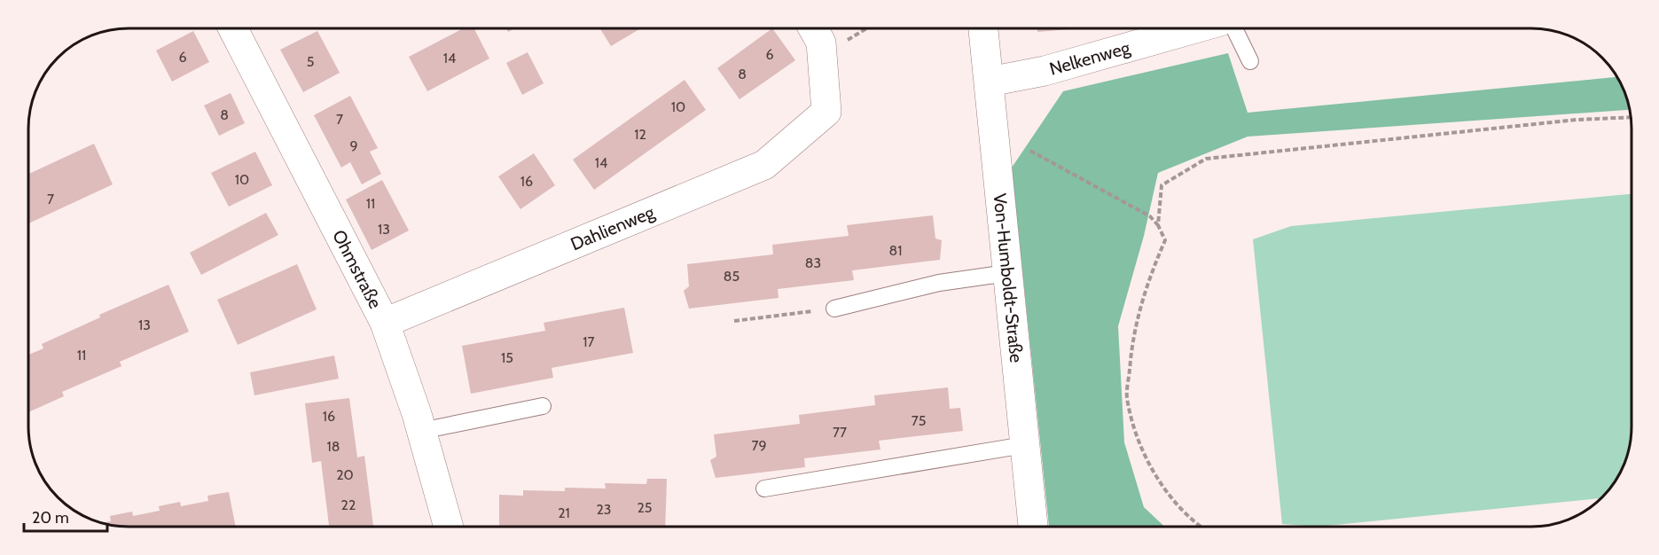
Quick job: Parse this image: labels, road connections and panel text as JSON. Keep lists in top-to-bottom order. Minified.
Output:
{"streets":{"street":["Nelkenweg","Dahlienweg","Ohmstraße","Von-Humboldt-Straße"]},"crossings":[["Nelkenweg","Von-Humboldt-Straße"],["Dahlienweg","Ohmstraße"]],"house_numbers":["6","6","14","5","8","10","8","7","12","9","14","10","16","7","11","13","81","83","85","13","17","11","15","16","75","77","79","18","20","22","25","23","21"],"scale_bar":"20 m"}
